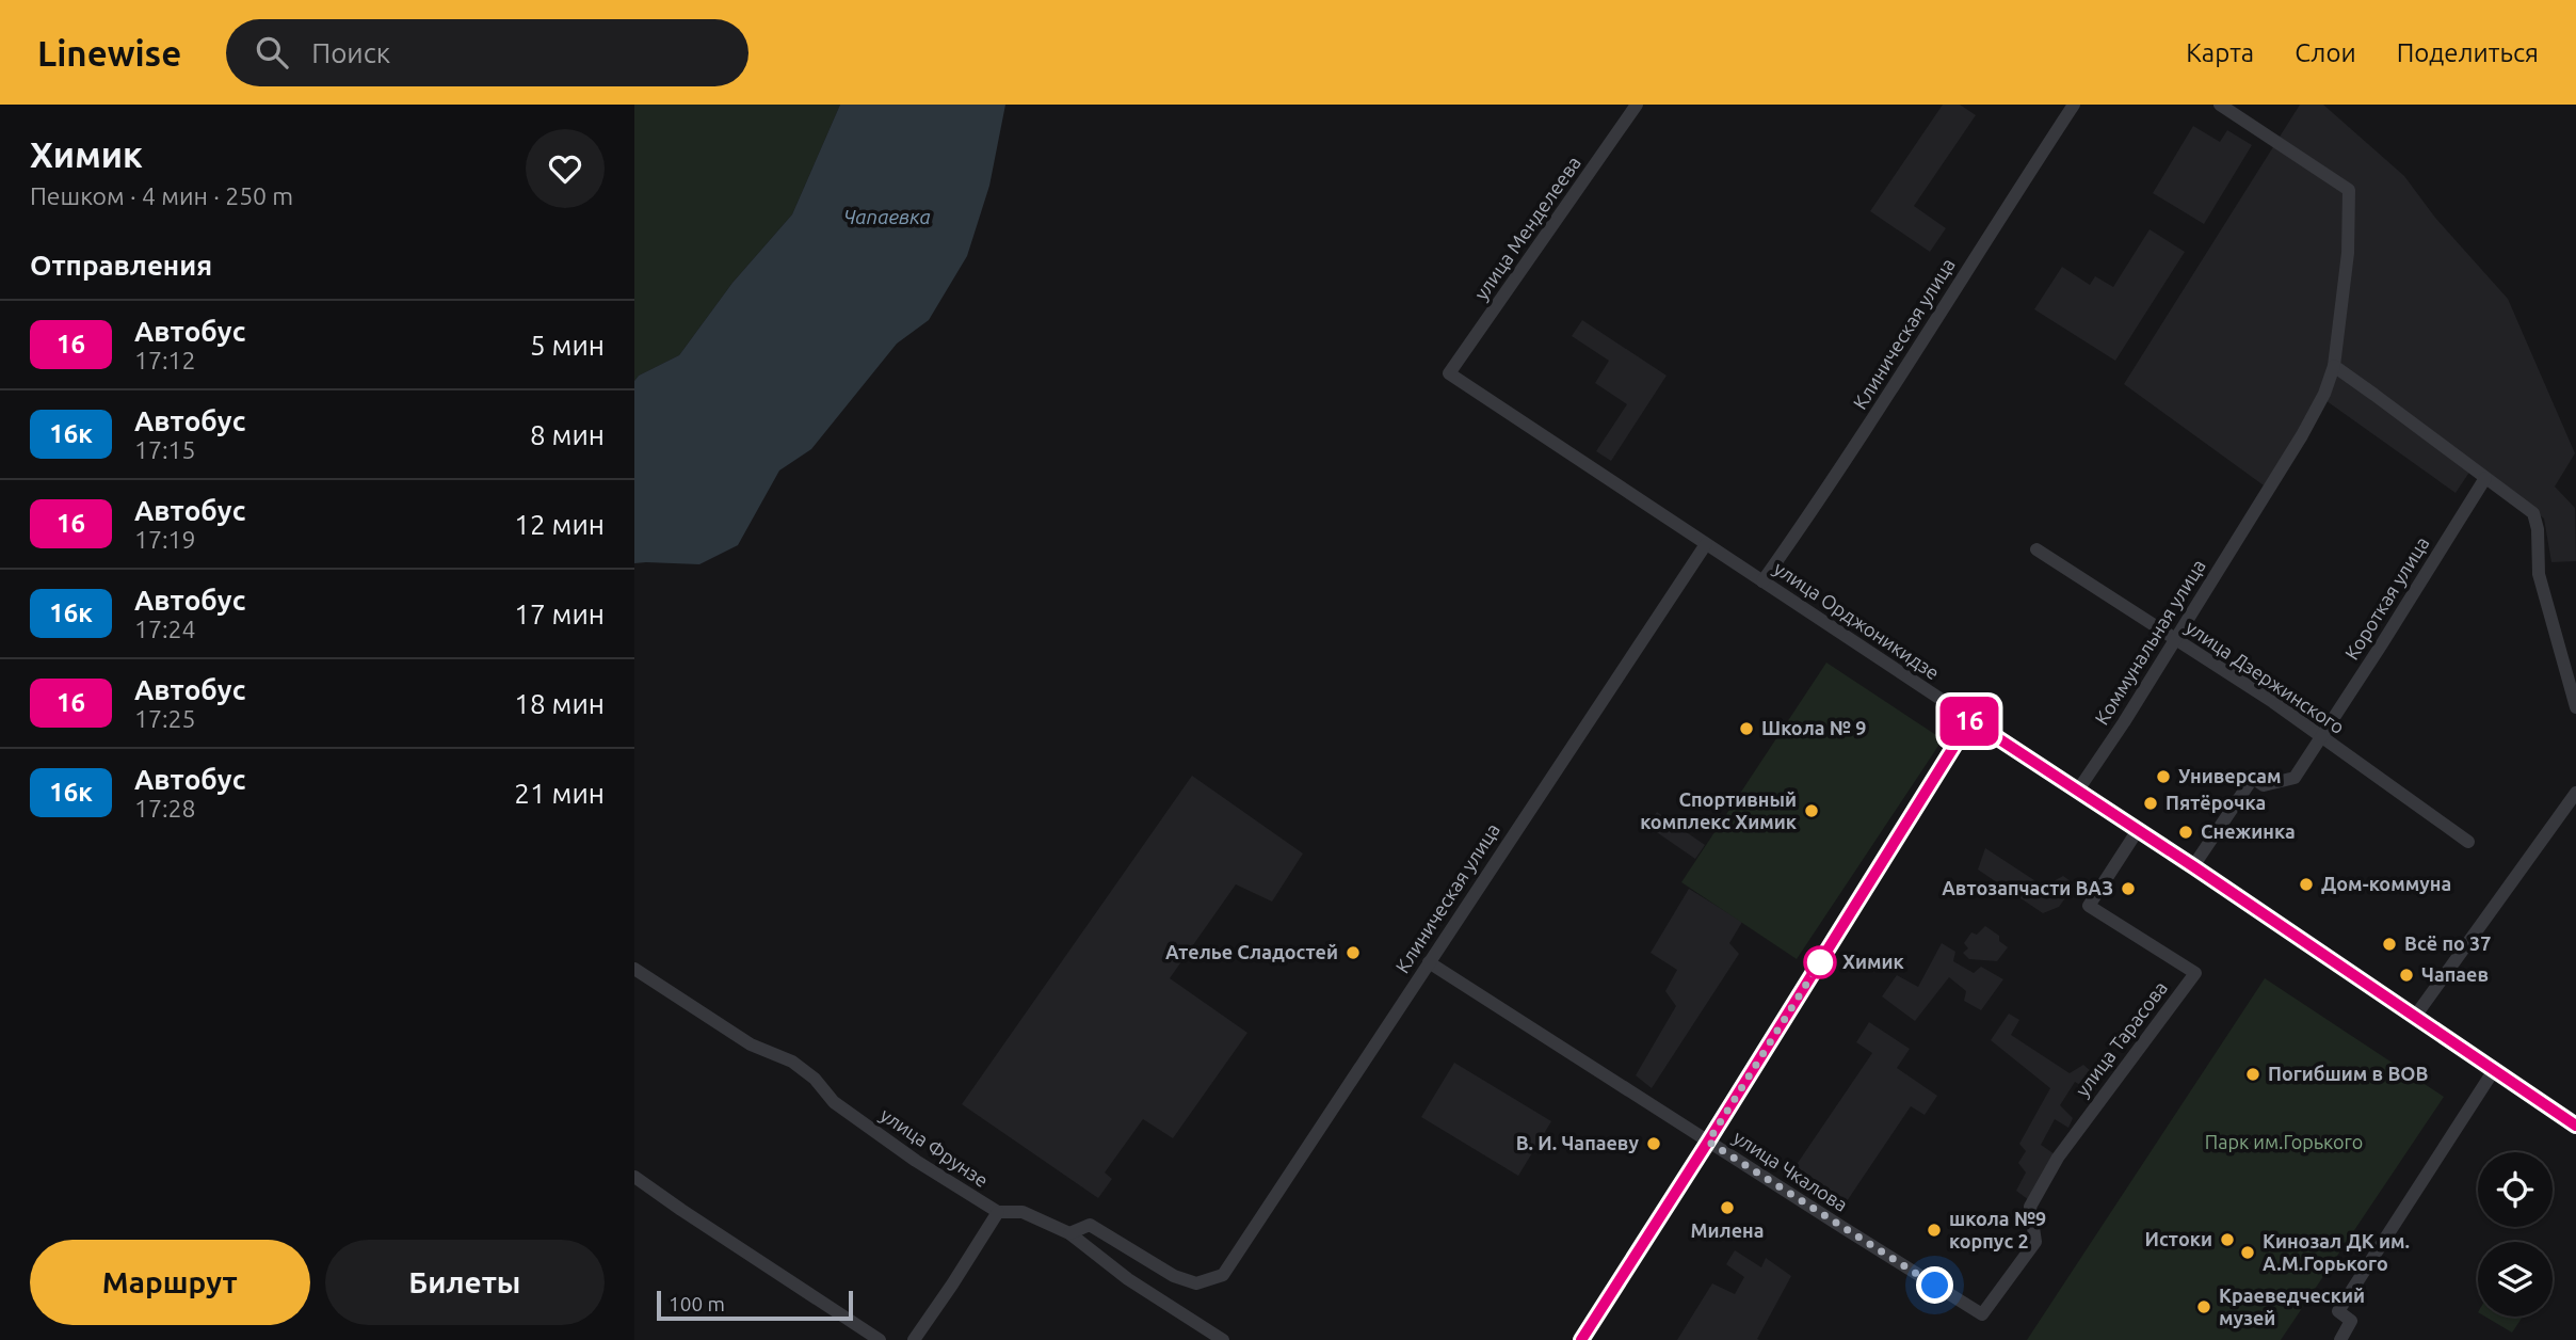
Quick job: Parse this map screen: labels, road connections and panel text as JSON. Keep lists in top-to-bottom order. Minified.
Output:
{"streets":{"street":["улица Менделеева","Клиническая улица","Короткая улица","улица Орджоникидзе","Коммунальная улица","улица Дзержинского","улица Тарасова","улица Фрунзе","улица Чкалова"]},"crossings":[["улица Менделеева","улица Орджоникидзе"],["Клиническая улица","улица Орджоникидзе"],["Клиническая улица","улица Фрунзе"],["Клиническая улица","улица Чкалова"],["Короткая улица","улица Орджоникидзе"],["Короткая улица","улица Дзержинского"],["улица Орджоникидзе","Коммунальная улица"],["улица Орджоникидзе","улица Тарасова"],["Коммунальная улица","улица Дзержинского"],["улица Тарасова","улица Чкалова"]],"water":["Чапаевка"],"parks":["Парк им.Горького"],"places":["Школа № 9","Универсам","Пятёрочка","Спортивный комплекс Химик","Снежинка","Дом-коммуна","Автозапчасти ВАЗ","Всё по 37","Ателье Сладостей","Химик","Чапаев","Погибшим в ВОВ","В. И. Чапаеву","Милена","школа №9 корпус 2","Истоки","Кинозал ДК им. А.М.Горького","Краеведческий музей"],"lines":["bus line 16"],"scale_bar":"100 m","page":{"header":"Linewise","search":"Поиск","nav":["Карта","Слои","Поделиться"],"heading":[["Химик","Пешком · 4 мин · 250 m"],"Отправления"],"on_map":"16","list":[{"mark":"16","name":"Автобус","note":"17:12","value":"5 мин"},{"mark":"16к","name":"Автобус","note":"17:15","value":"8 мин"},{"mark":"16","name":"Автобус","note":"17:19","value":"12 мин"},{"mark":"16к","name":"Автобус","note":"17:24","value":"17 мин"},{"mark":"16","name":"Автобус","note":"17:25","value":"18 мин"},{"mark":"16к","name":"Автобус","note":"17:28","value":"21 мин"}],"buttons":["Маршрут","Билеты"],"scale":"100 m"}}
